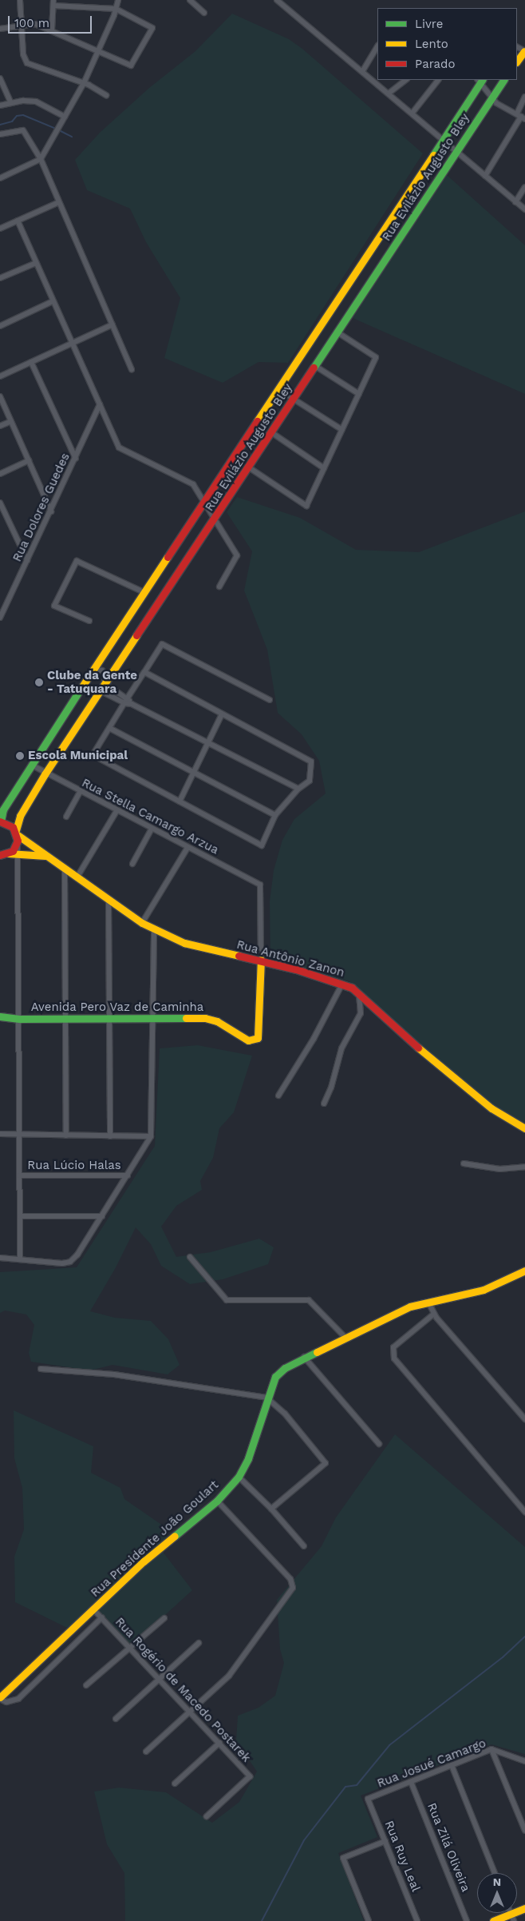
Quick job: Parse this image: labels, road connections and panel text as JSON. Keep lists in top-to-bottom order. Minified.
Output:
{"streets":{"street":["Rua Evilázio Augusto Bley","Rua Dolores Guedes","Rua Stella Camargo Arzua","Rua Antônio Zanon","Avenida Pero Vaz de Caminha","Rua Lúcio Halas","Rua Presidente João Goulart","Rua Rogério de Macedo Postarek","Rua Josué Camargo","Rua Zilá Oliveira","Rua Ruy Leal"]},"crossings":[["Rua Evilázio Augusto Bley","Rua Stella Camargo Arzua"],["Rua Evilázio Augusto Bley","Rua Antônio Zanon"],["Rua Stella Camargo Arzua","Rua Antônio Zanon"],["Rua Stella Camargo Arzua","Avenida Pero Vaz de Caminha"],["Rua Antônio Zanon","Avenida Pero Vaz de Caminha"],["Rua Presidente João Goulart","Rua Rogério de Macedo Postarek"],["Rua Josué Camargo","Rua Zilá Oliveira"],["Rua Josué Camargo","Rua Ruy Leal"]],"places":["Clube da Gente - Tatuquara","Escola Municipal"],"legend":["Livre","Lento","Parado"],"scale_bar":"100 m","north":"top"}
